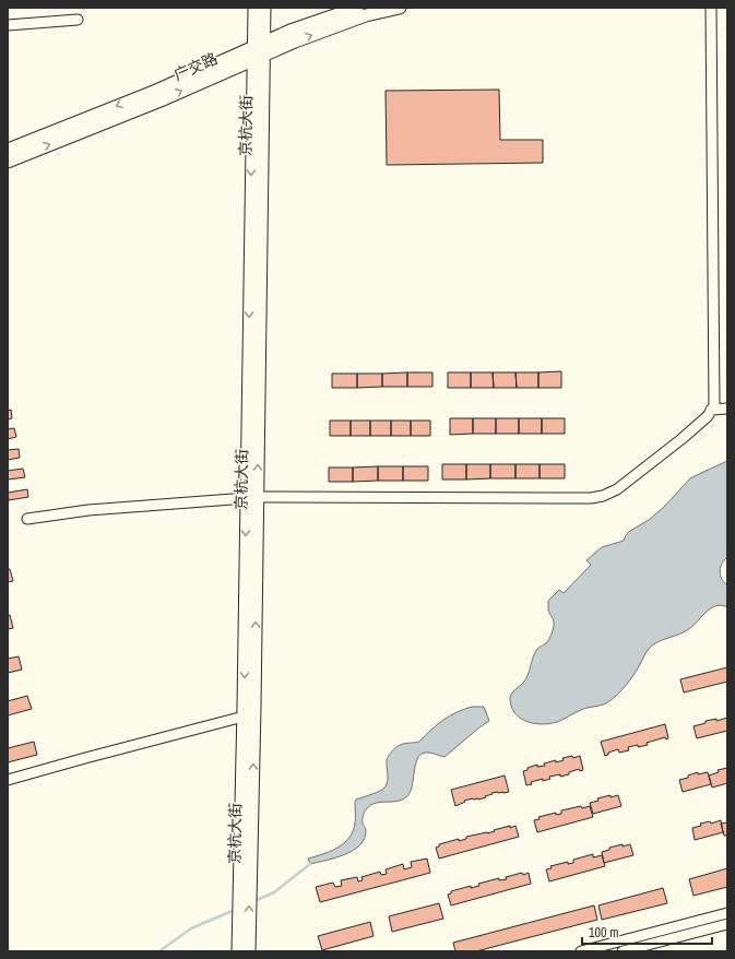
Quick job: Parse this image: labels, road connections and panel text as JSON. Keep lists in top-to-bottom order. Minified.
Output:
{"streets":{"main road":["广交路","京杭大街"]},"crossings":[["广交路","京杭大街"]],"scale_bar":"100 m"}
